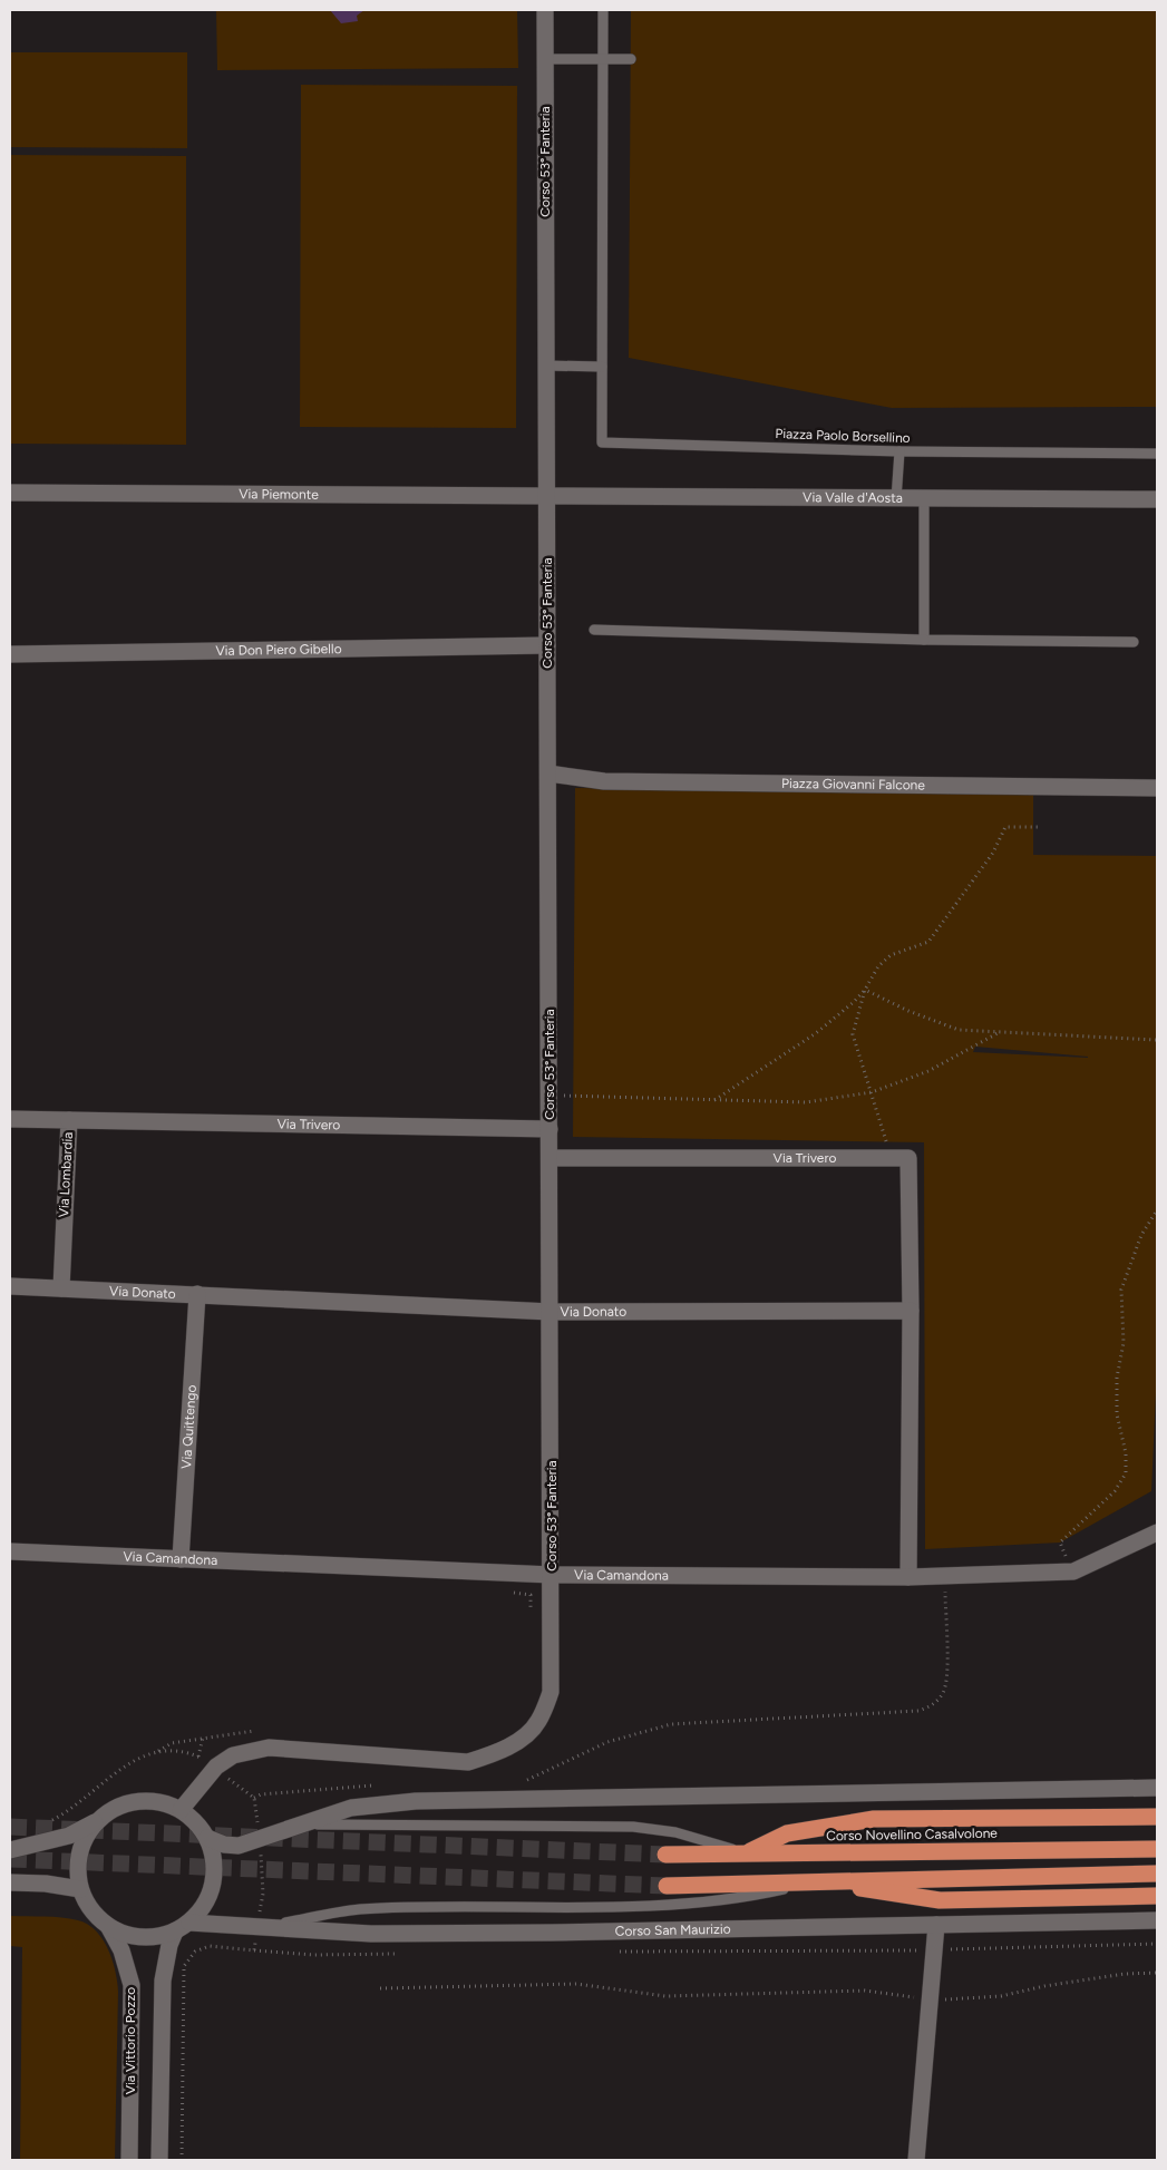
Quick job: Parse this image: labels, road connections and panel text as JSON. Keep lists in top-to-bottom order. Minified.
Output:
{"streets":{"highway":["Corso Novellino Casalvolone"],"street":["Corso 53° Fanteria","Via Piemonte","Via Valle d'Aosta","Via Don Piero Gibello","Piazza Giovanni Falcone","Via Trivero","Via Lombardia","Via Donato","Via Quittengo","Via Camandona","Corso San Maurizio","Via Vittorio Pozzo"],"lane":["Piazza Paolo Borsellino"]},"crossings":[["Corso 53° Fanteria","Via Piemonte"],["Corso 53° Fanteria","Via Valle d'Aosta"],["Corso 53° Fanteria","Via Don Piero Gibello"],["Corso 53° Fanteria","Piazza Giovanni Falcone"],["Corso 53° Fanteria","Via Trivero"],["Corso 53° Fanteria","Via Donato"],["Corso 53° Fanteria","Via Camandona"],["Corso 53° Fanteria","Corso San Maurizio"],["Corso 53° Fanteria","Via Vittorio Pozzo"],["Via Piemonte","Via Valle d'Aosta"],["Via Trivero","Via Lombardia"],["Via Trivero","Via Donato"],["Via Lombardia","Via Donato"],["Via Donato","Via Quittengo"],["Via Quittengo","Via Camandona"],["Corso San Maurizio","Via Vittorio Pozzo"]]}
